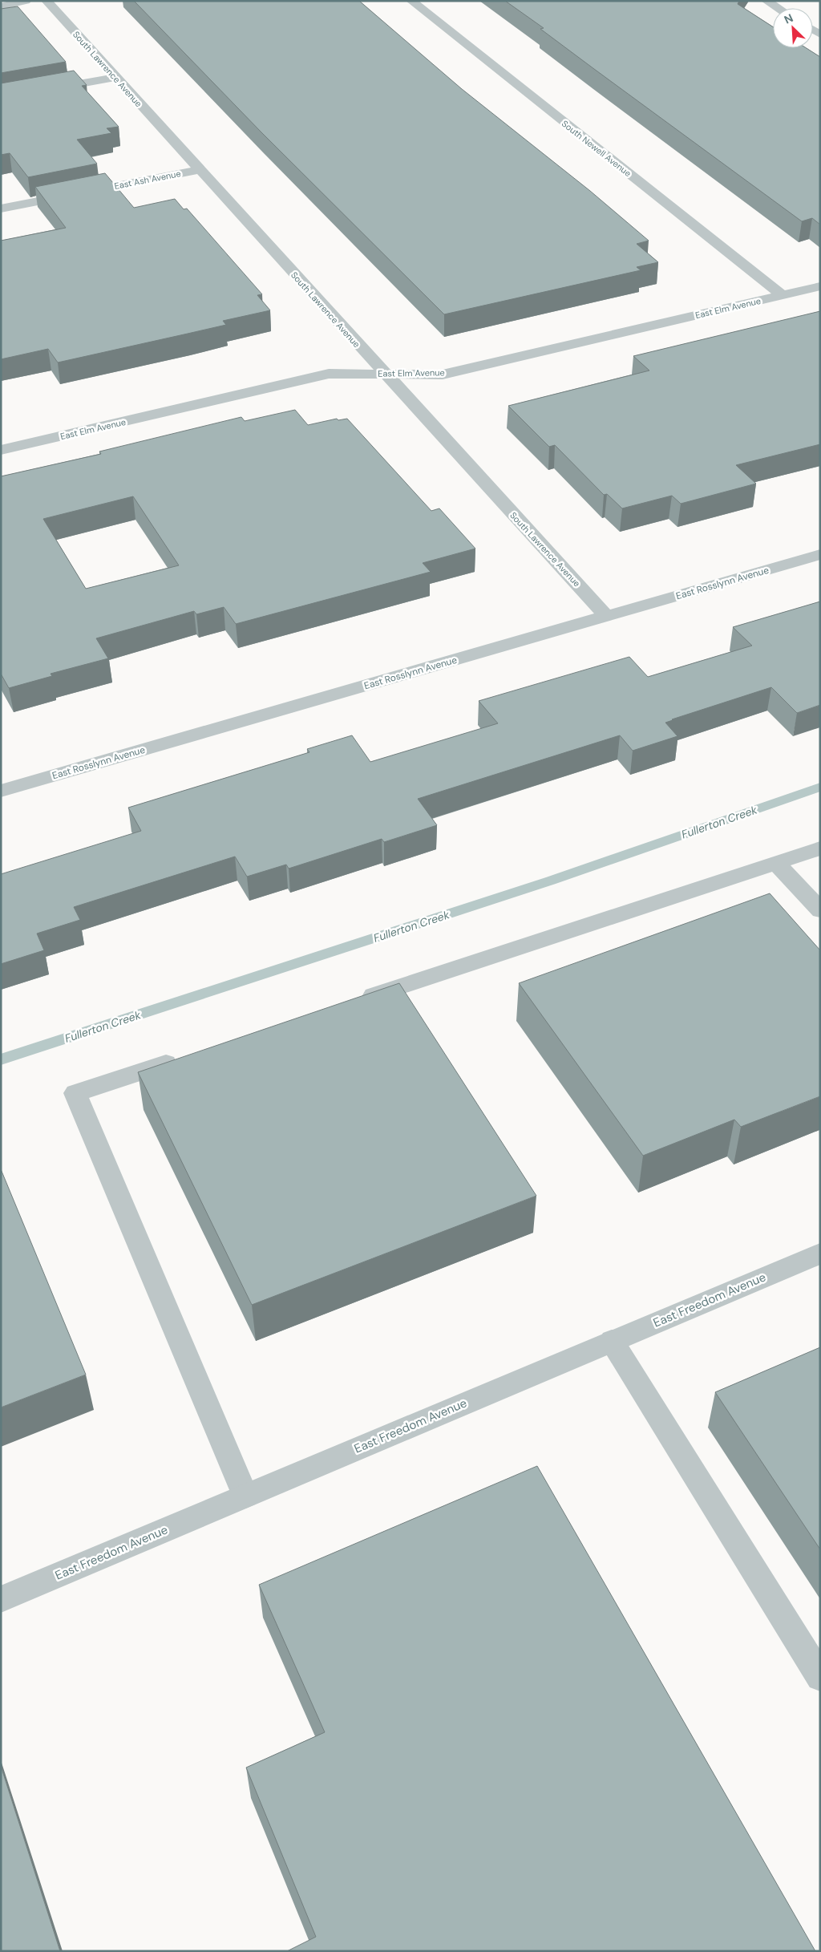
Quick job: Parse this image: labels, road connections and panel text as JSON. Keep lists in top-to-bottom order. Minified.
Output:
{"streets":{"street":["South Lawrence Avenue","South Newell Avenue","East Ash Avenue","East Elm Avenue","East Rosslynn Avenue","East Freedom Avenue"]},"crossings":[["South Lawrence Avenue","East Ash Avenue"],["South Lawrence Avenue","East Elm Avenue"],["South Lawrence Avenue","East Rosslynn Avenue"],["South Newell Avenue","East Elm Avenue"]],"water":["Fullerton Creek"],"north":"top left"}
